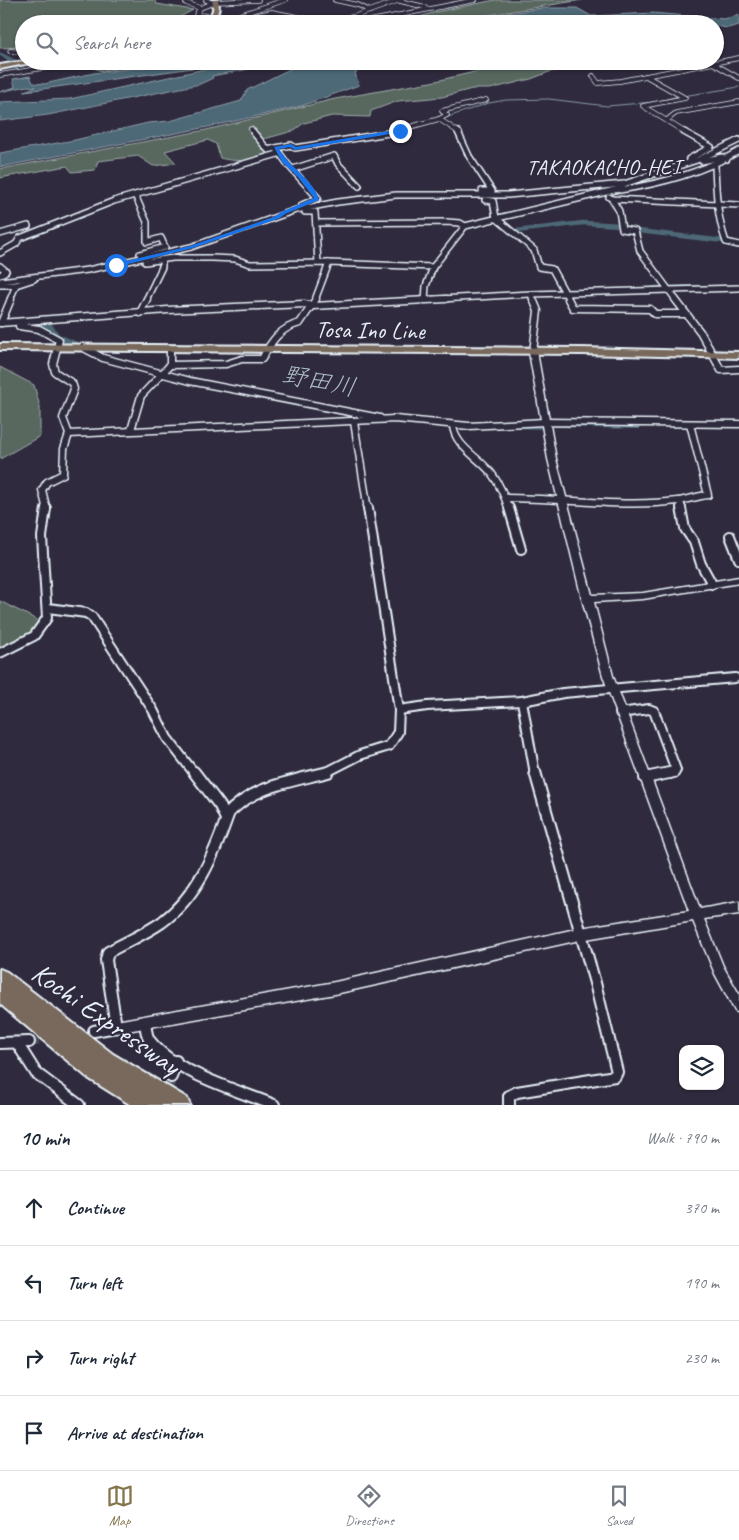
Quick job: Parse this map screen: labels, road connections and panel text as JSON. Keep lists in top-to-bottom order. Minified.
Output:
{"streets":{"highway":["Kochi Expressway"],"main road":["Tosa Ino Line"]},"districts":["TAKAOKACHO-HEI"],"water":["野田川"],"page":{"search":"Search here","heading":["10 min","Walk · 790 m"],"list":[["Continue","370 m"],["Turn left","190 m"],["Turn right","230 m"],"Arrive at destination"],"nav":["Map","Directions","Saved"]}}
